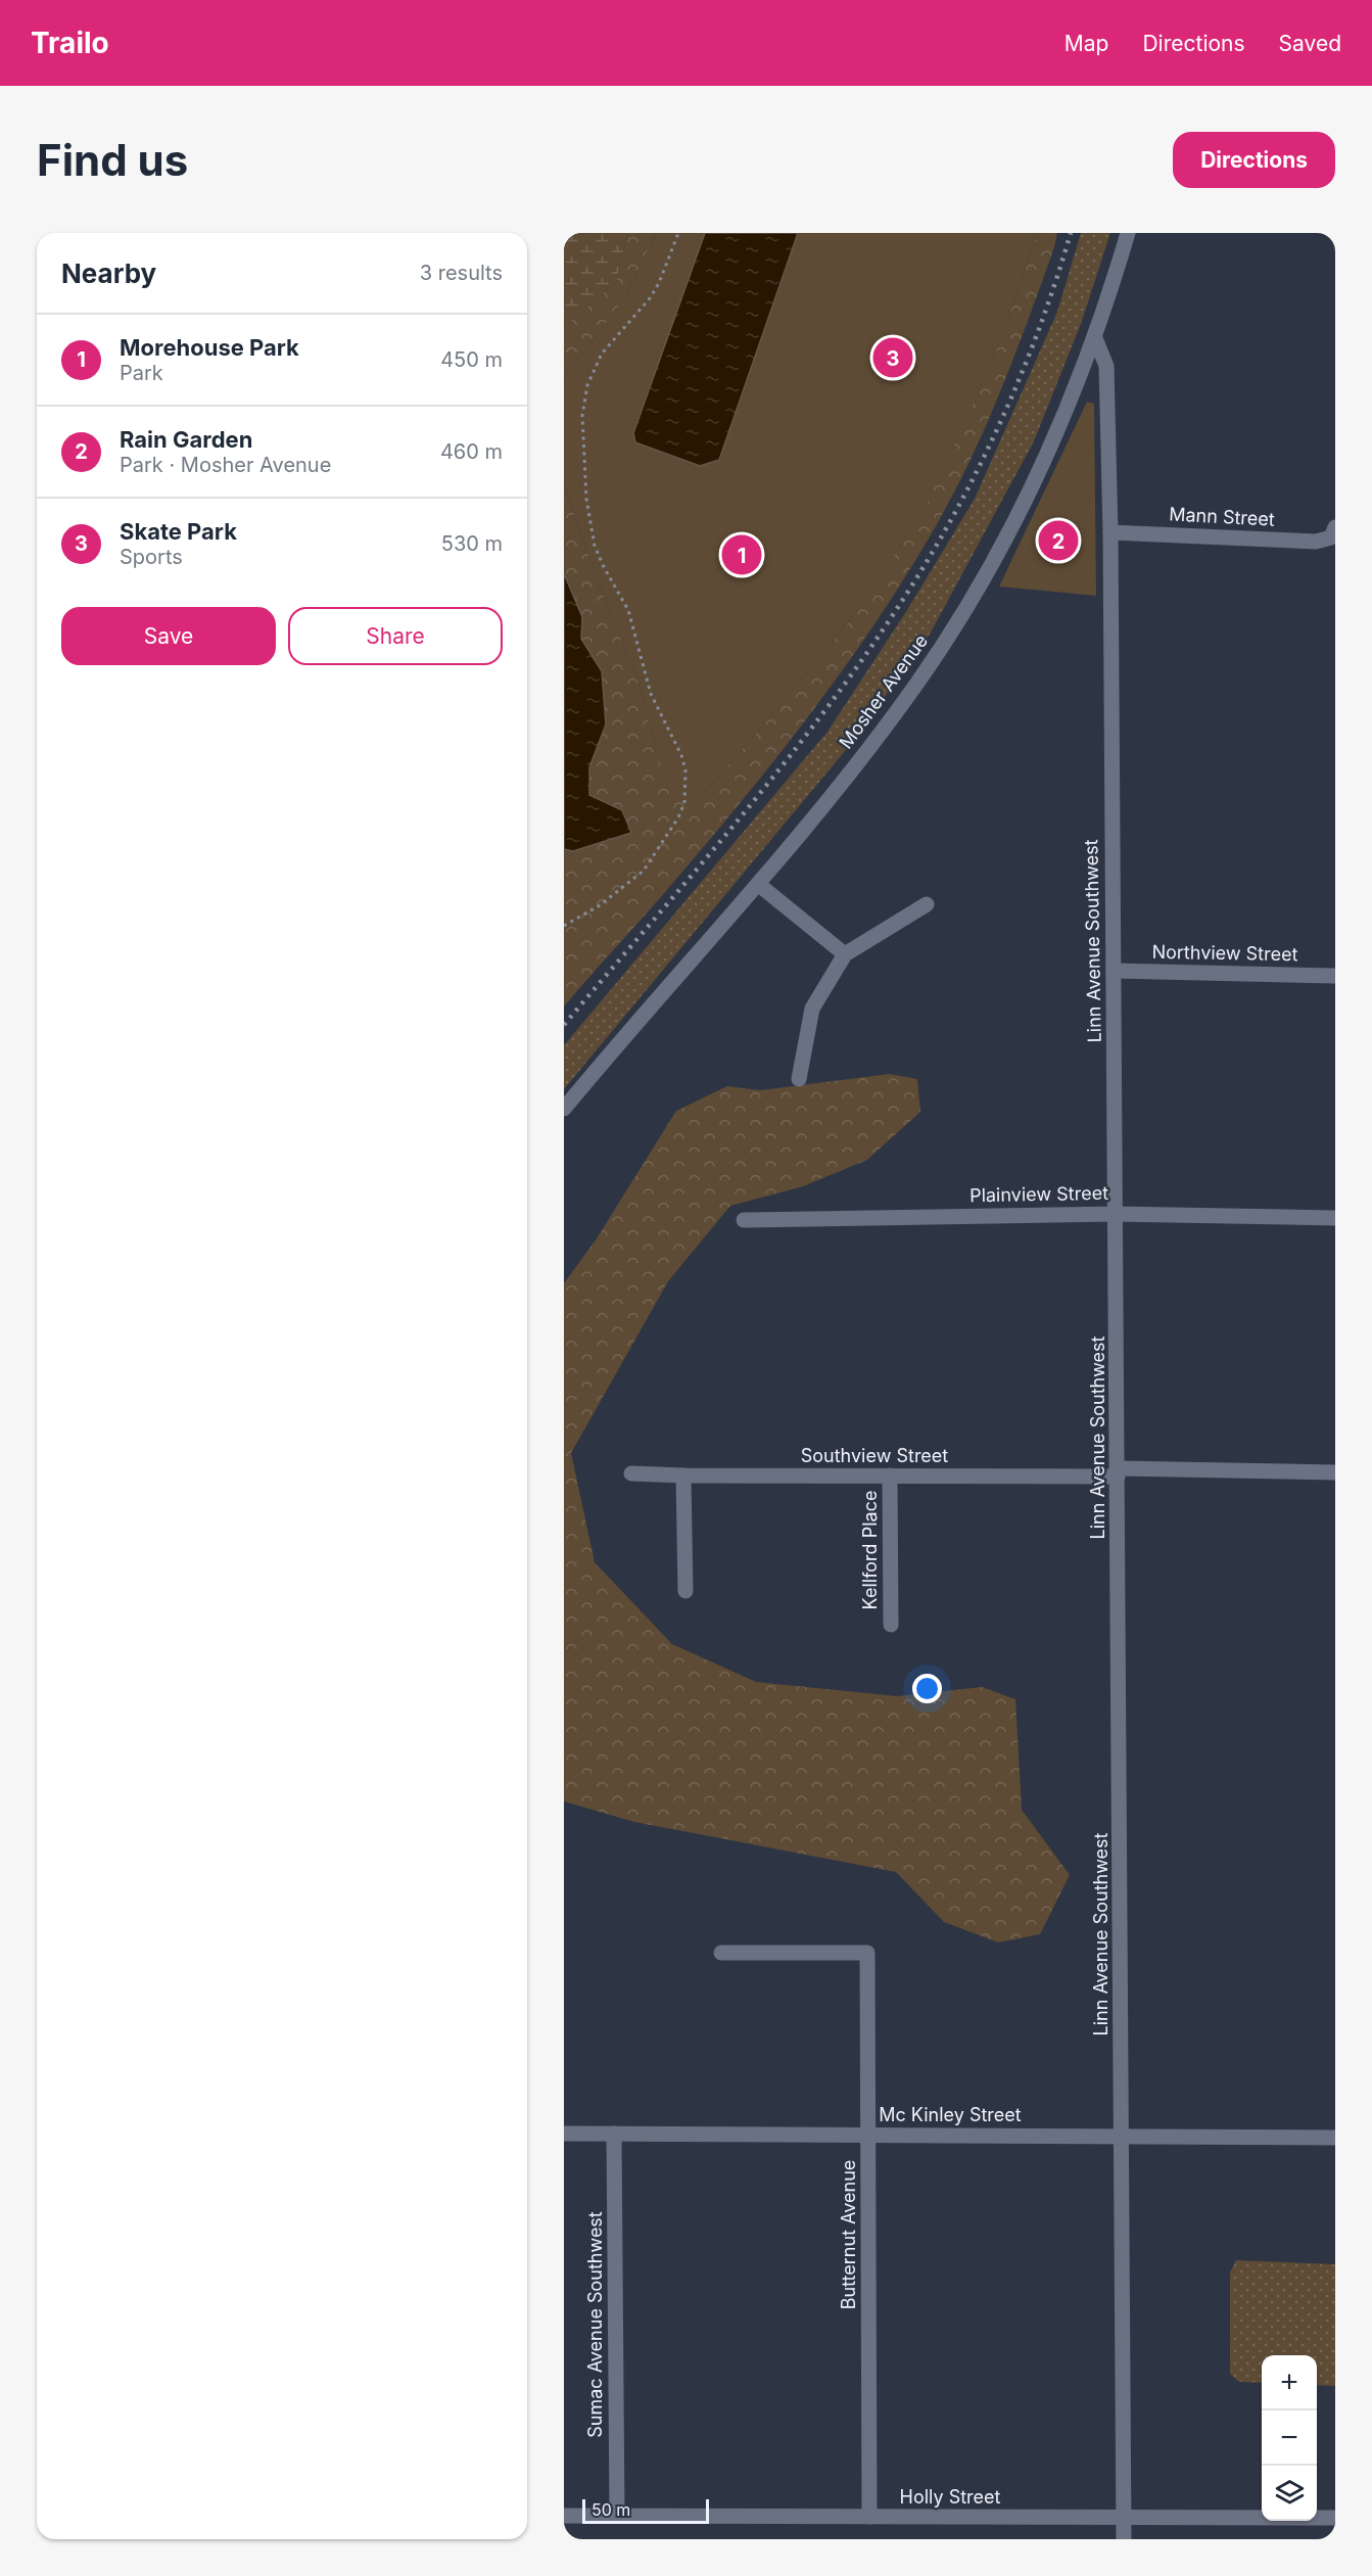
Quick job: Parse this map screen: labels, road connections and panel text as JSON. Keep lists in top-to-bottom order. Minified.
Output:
{"streets":{"street":["Mann Street","Mosher Avenue","Linn Avenue Southwest","Northview Street","Plainview Street","Southview Street","Kellford Place","Mc Kinley Street","Butternut Avenue","Sumac Avenue Southwest","Holly Street"]},"crossings":[["Mann Street","Linn Avenue Southwest"],["Mosher Avenue","Linn Avenue Southwest"],["Linn Avenue Southwest","Northview Street"],["Linn Avenue Southwest","Plainview Street"],["Linn Avenue Southwest","Southview Street"],["Linn Avenue Southwest","Mc Kinley Street"],["Linn Avenue Southwest","Holly Street"],["Southview Street","Kellford Place"],["Mc Kinley Street","Butternut Avenue"],["Mc Kinley Street","Sumac Avenue Southwest"],["Butternut Avenue","Holly Street"],["Sumac Avenue Southwest","Holly Street"]],"scale_bar":"50 m","page":{"header":"Trailo","nav":["Map","Directions","Saved"],"buttons":["Directions",["Save","Share"]],"title":"Find us","heading":["Nearby","3 results"],"list":[{"mark":"1","name":"Morehouse Park","note":"Park","value":"450 m"},{"mark":"2","name":"Rain Garden","note":"Park · Mosher Avenue","value":"460 m"},{"mark":"3","name":"Skate Park","note":"Sports","value":"530 m"}],"pins":["3","2","1"],"map_buttons":["+","−"],"scale":"50 m"}}
